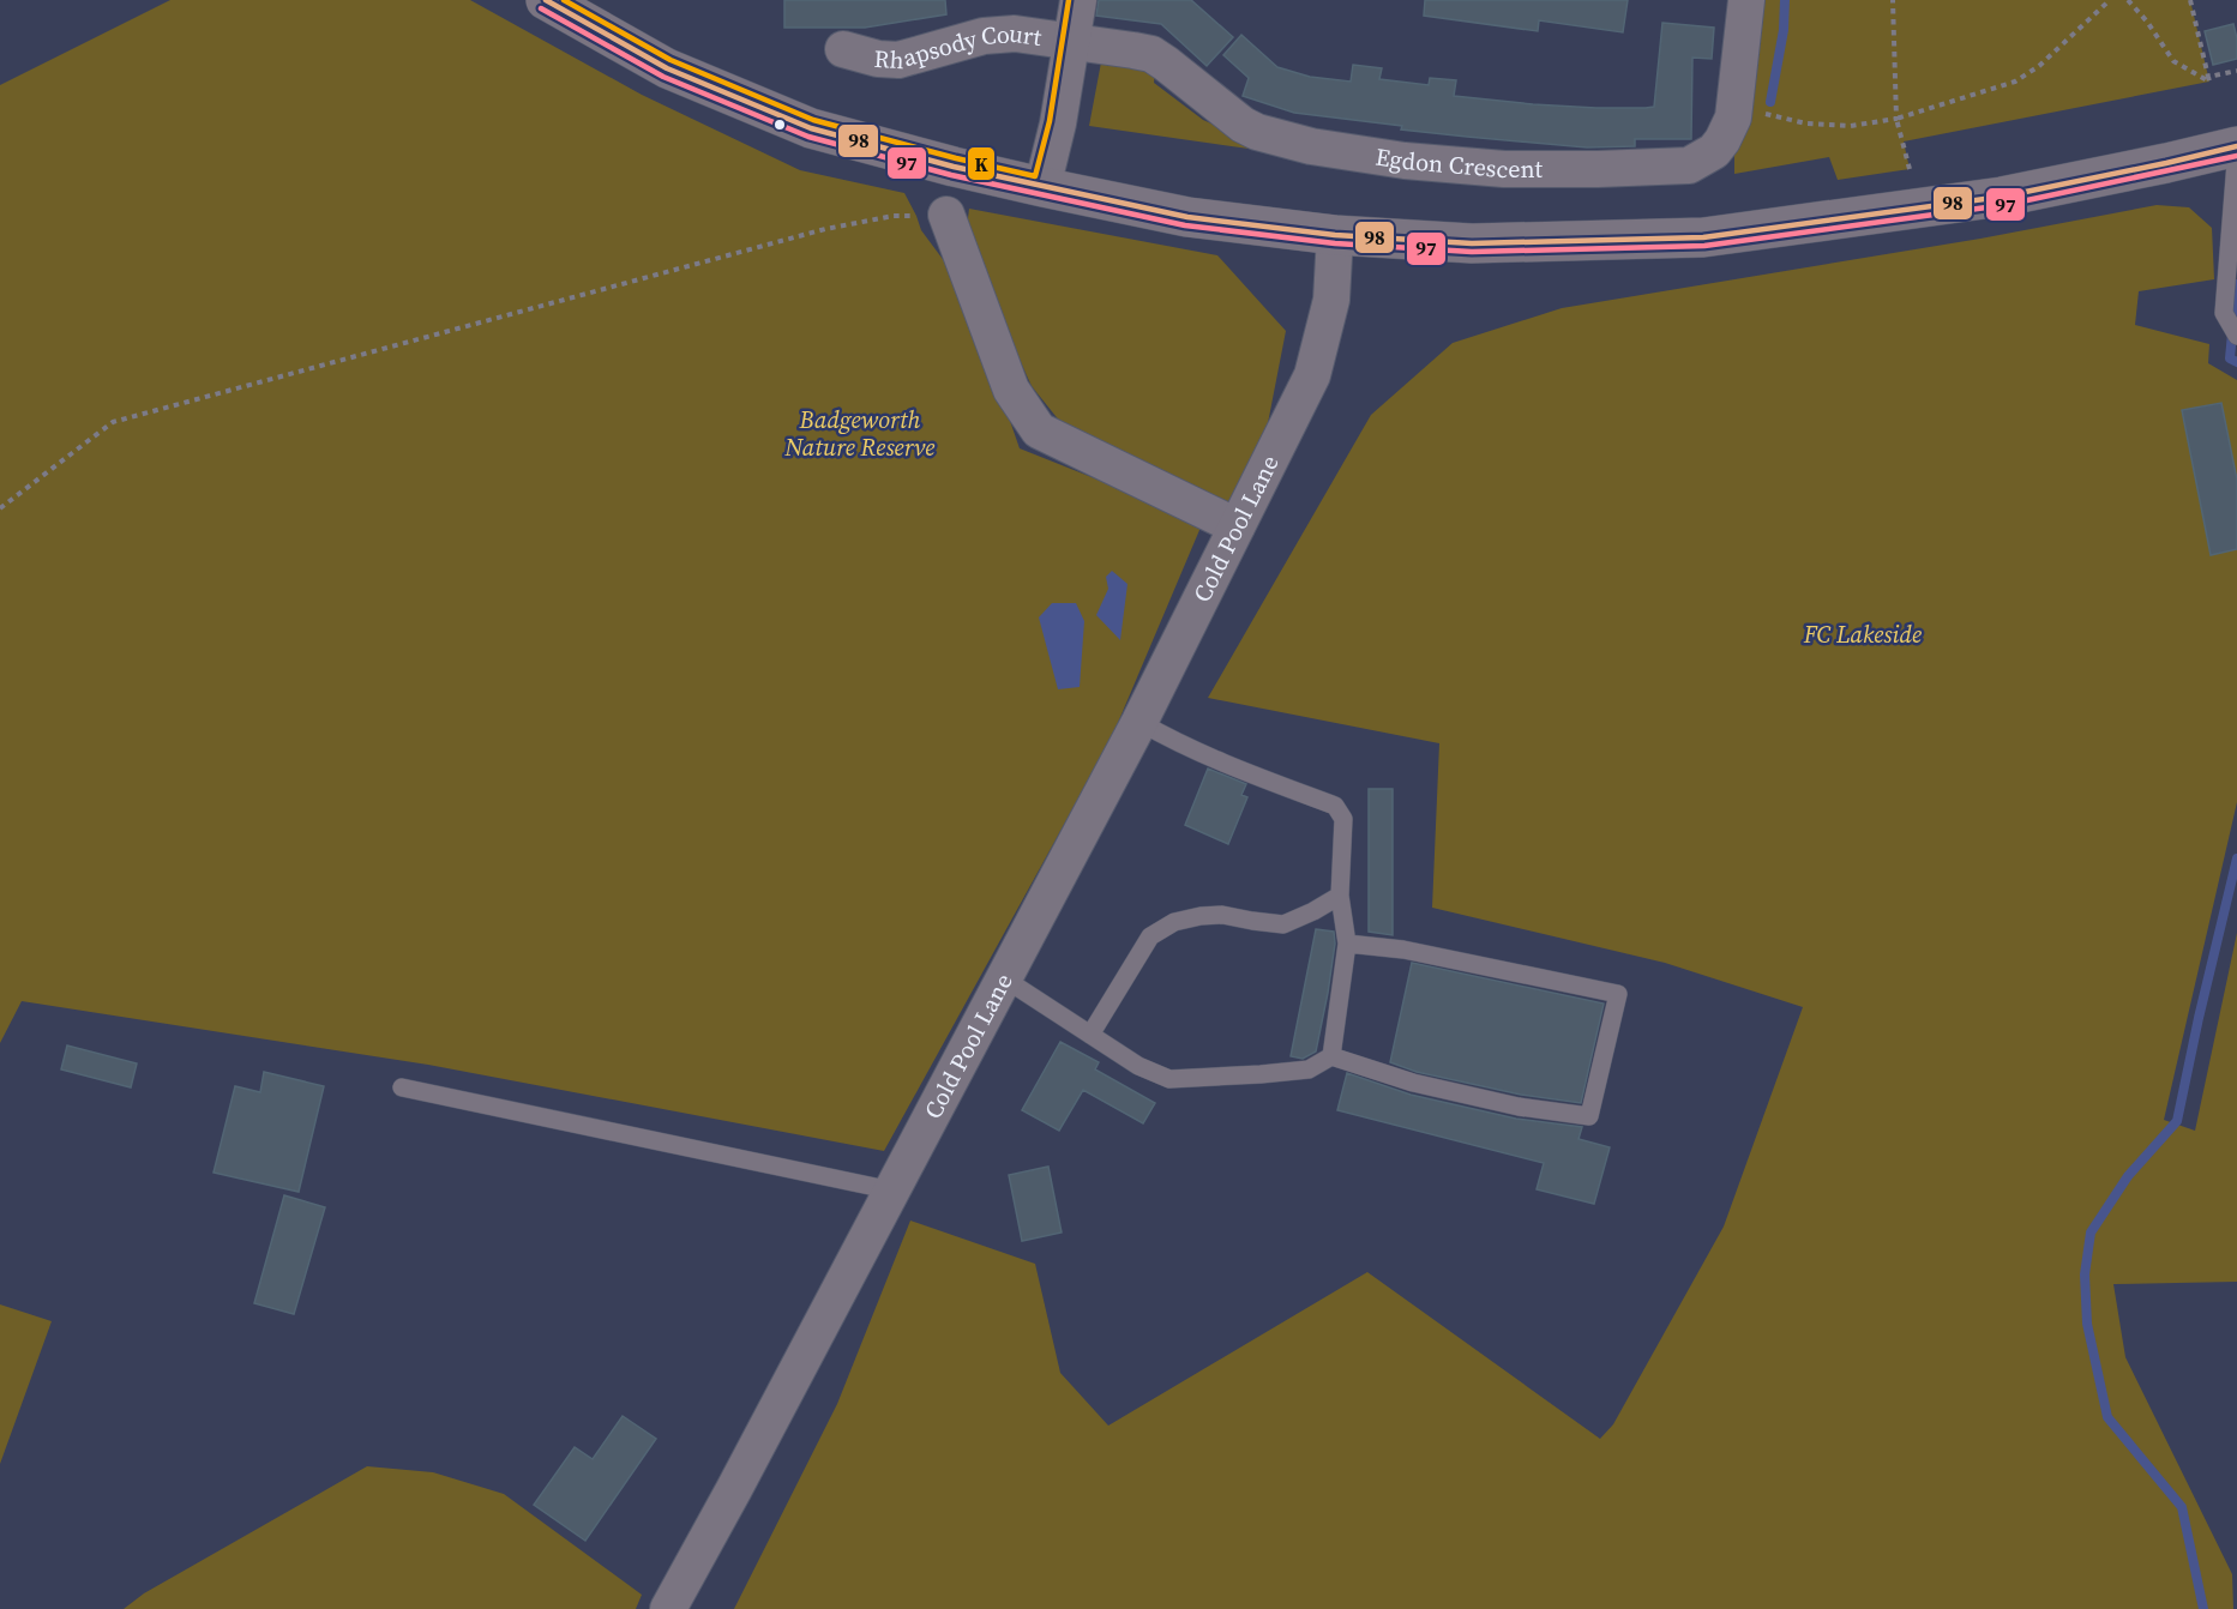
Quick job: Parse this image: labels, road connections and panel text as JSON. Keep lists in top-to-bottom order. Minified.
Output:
{"streets":{"street":["Rhapsody Court","Egdon Crescent","Cold Pool Lane"]},"crossings":[["Rhapsody Court","Egdon Crescent"]],"parks":["Badgeworth Nature Reserve","FC Lakeside"],"lines":["transit line 98","transit line K","transit line 97"]}
